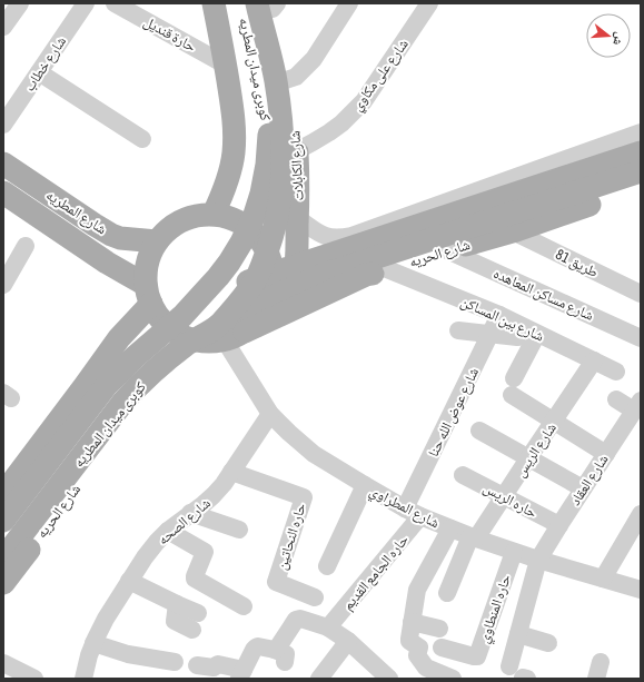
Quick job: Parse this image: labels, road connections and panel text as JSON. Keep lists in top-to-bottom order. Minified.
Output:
{"streets":{"main road":["كوبرى ميدان المطريه","شارع الكابلات","شارع المطريه","شارع الحريه"],"street":["حارة قنديل","شارع خطاب","شارع على مكاوي","طريق 81","شارع مساكن المعاهده","شارع بين المساكن","شارع عوض الله حنا","شارع الريس","شارع العقاد","حاره الريس","شارع المطراوي","شارع الصحه","حاره النحاتين","حاره الجامع القديم","حاره المنطاوي"]},"crossings":[["كوبرى ميدان المطريه","شارع الكابلات"],["كوبرى ميدان المطريه","شارع الحريه"],["كوبرى ميدان المطريه","شارع المطراوي"],["شارع على مكاوي","شارع الكابلات"],["شارع الحريه","طريق 81"],["شارع الحريه","شارع مساكن المعاهده"],["شارع الحريه","شارع بين المساكن"],["شارع الحريه","شارع المطراوي"],["شارع بين المساكن","شارع عوض الله حنا"],["شارع بين المساكن","شارع الريس"],["شارع عوض الله حنا","شارع المطراوي"],["شارع الريس","حاره الريس"],["شارع الريس","شارع المطراوي"],["شارع العقاد","حاره الريس"],["شارع العقاد","شارع المطراوي"],["شارع المطراوي","شارع الصحه"],["شارع المطراوي","حاره الجامع القديم"],["شارع المطراوي","حاره المنطاوي"],["شارع الصحه","حاره النحاتين"]],"north":"right"}
